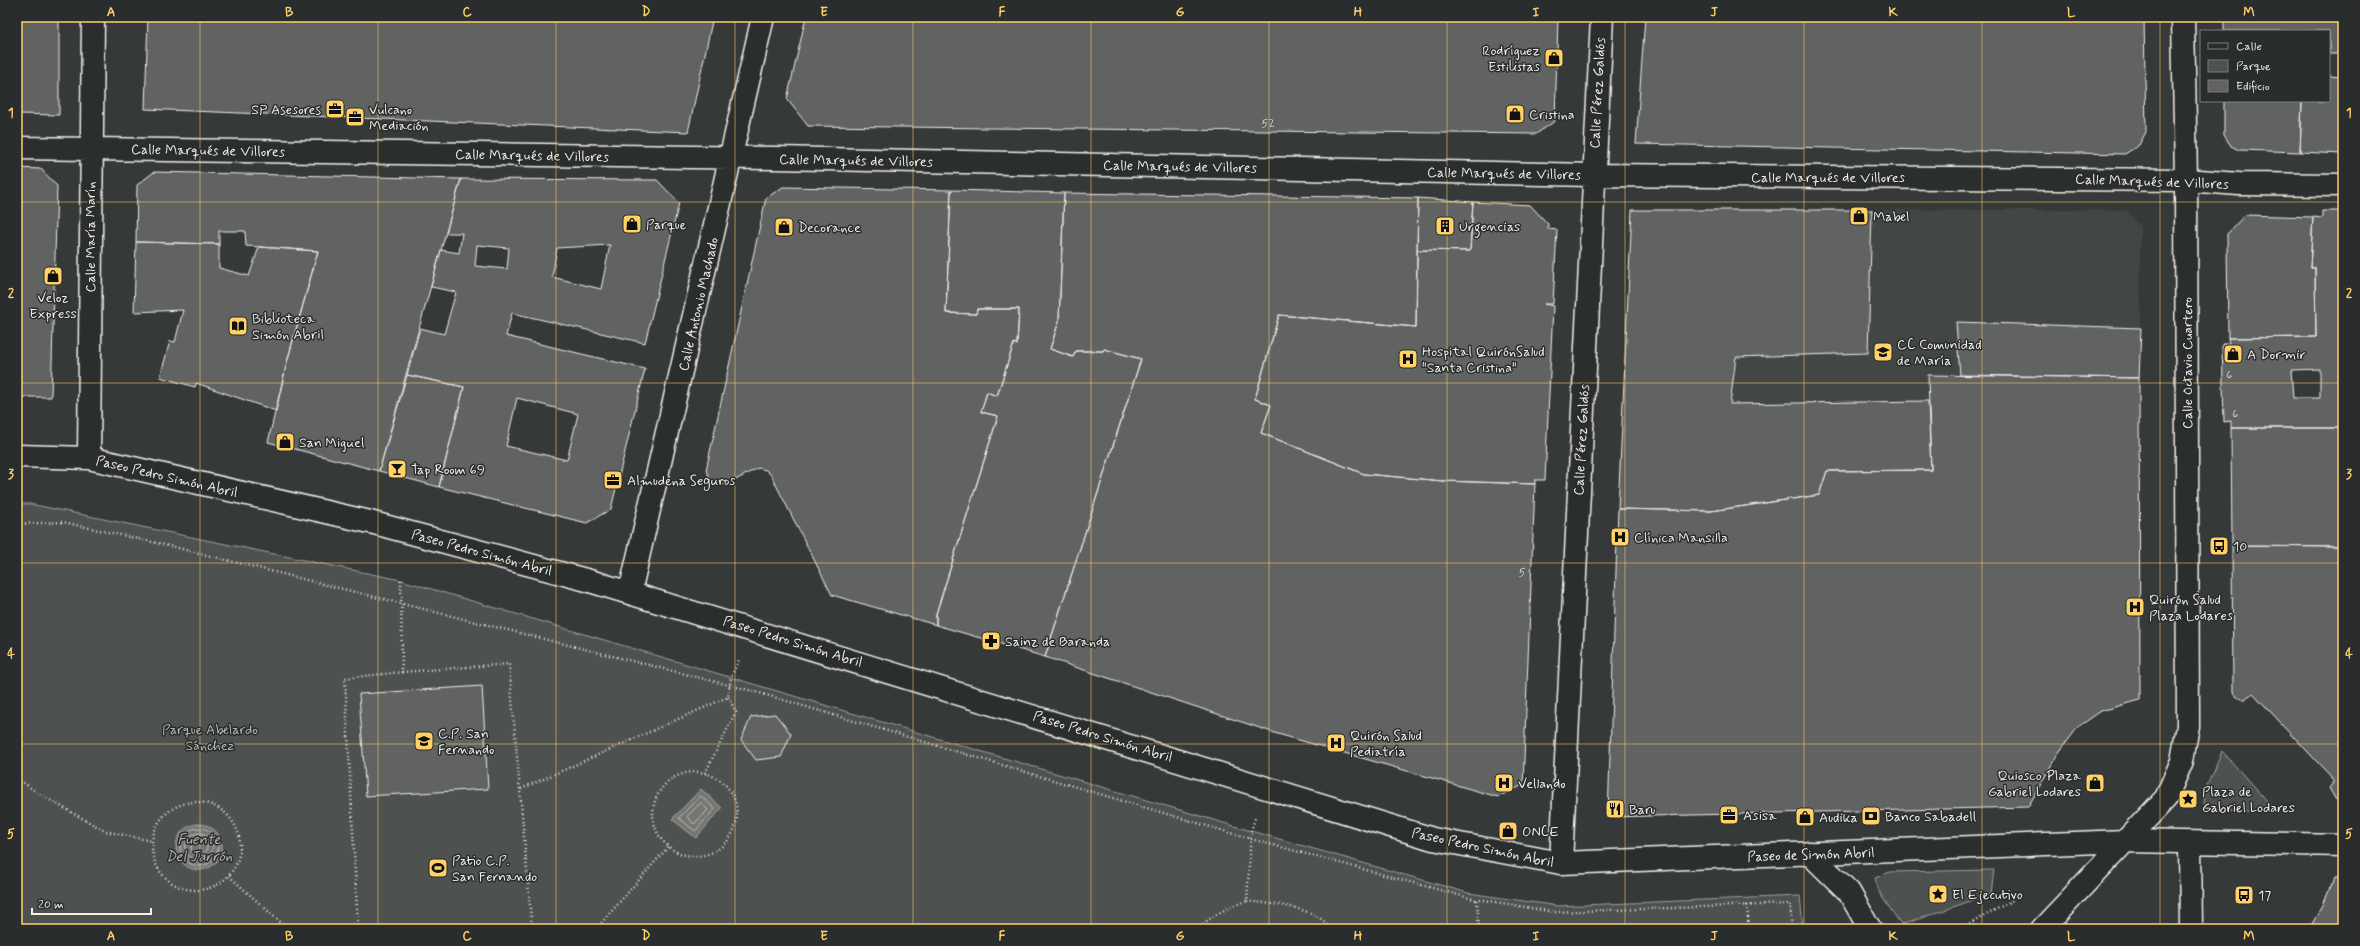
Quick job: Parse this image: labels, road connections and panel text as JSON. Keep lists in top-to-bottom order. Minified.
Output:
{"streets":{"street":["Calle Pérez Galdós","Calle Marqués de Villores","Calle María Marín","Calle Antonio Machado","Calle Octavio Cuartero","Paseo Pedro Simón Abril","Paseo de Simón Abril"]},"crossings":[["Calle Pérez Galdós","Calle Marqués de Villores"],["Calle Pérez Galdós","Paseo Pedro Simón Abril"],["Calle Pérez Galdós","Paseo de Simón Abril"],["Calle Marqués de Villores","Calle María Marín"],["Calle Marqués de Villores","Calle Antonio Machado"],["Calle Marqués de Villores","Calle Octavio Cuartero"],["Calle María Marín","Paseo Pedro Simón Abril"],["Calle Antonio Machado","Paseo Pedro Simón Abril"],["Calle Octavio Cuartero","Paseo de Simón Abril"],["Paseo Pedro Simón Abril","Paseo de Simón Abril"]],"water":["Fuente Del Jarrón"],"parks":["Parque Abelardo Sánchez"],"places":{"shop":["Rodríguez Estilistas","Cristina","Mabel","Parque","Decorance","Veloz Express","A Dormir","San Miguel","Quiosco Plaza Gabriel Lodares","Audika","ONCE"],"office":["SP Asesores","Vulcano Mediación","Almudena Seguros","Asisa"],"building":["Urgencias"],"library":["Biblioteca Simón Abril"],"school or university":["CC Comunidad de María","C.P. San Fernando"],"hospital":["Hospital QuirónSalud \"Santa Cristina\"","Clínica Mansilla","Quirón Salud Plaza Lodares","Quirón Salud Pediatría","Vellando"],"bar":["Tap Room 69"],"bus stop":["10","17"],"pharmacy":["Sainz de Baranda"],"place":["Plaza de Gabriel Lodares","El Ejecutivo"],"restaurant":["Baru"],"bank":["Banco Sabadell"],"sports":["Patio C.P. San Fernando"]},"house_numbers":["52","6","6","5"],"legend":["Calle","Parque","Edificio"],"scale_bar":"20 m","grid":{"columns":["A","B","C","D","E","F","G","H","I","J","K","L","M"],"rows":["1","2","3","4","5"]}}
